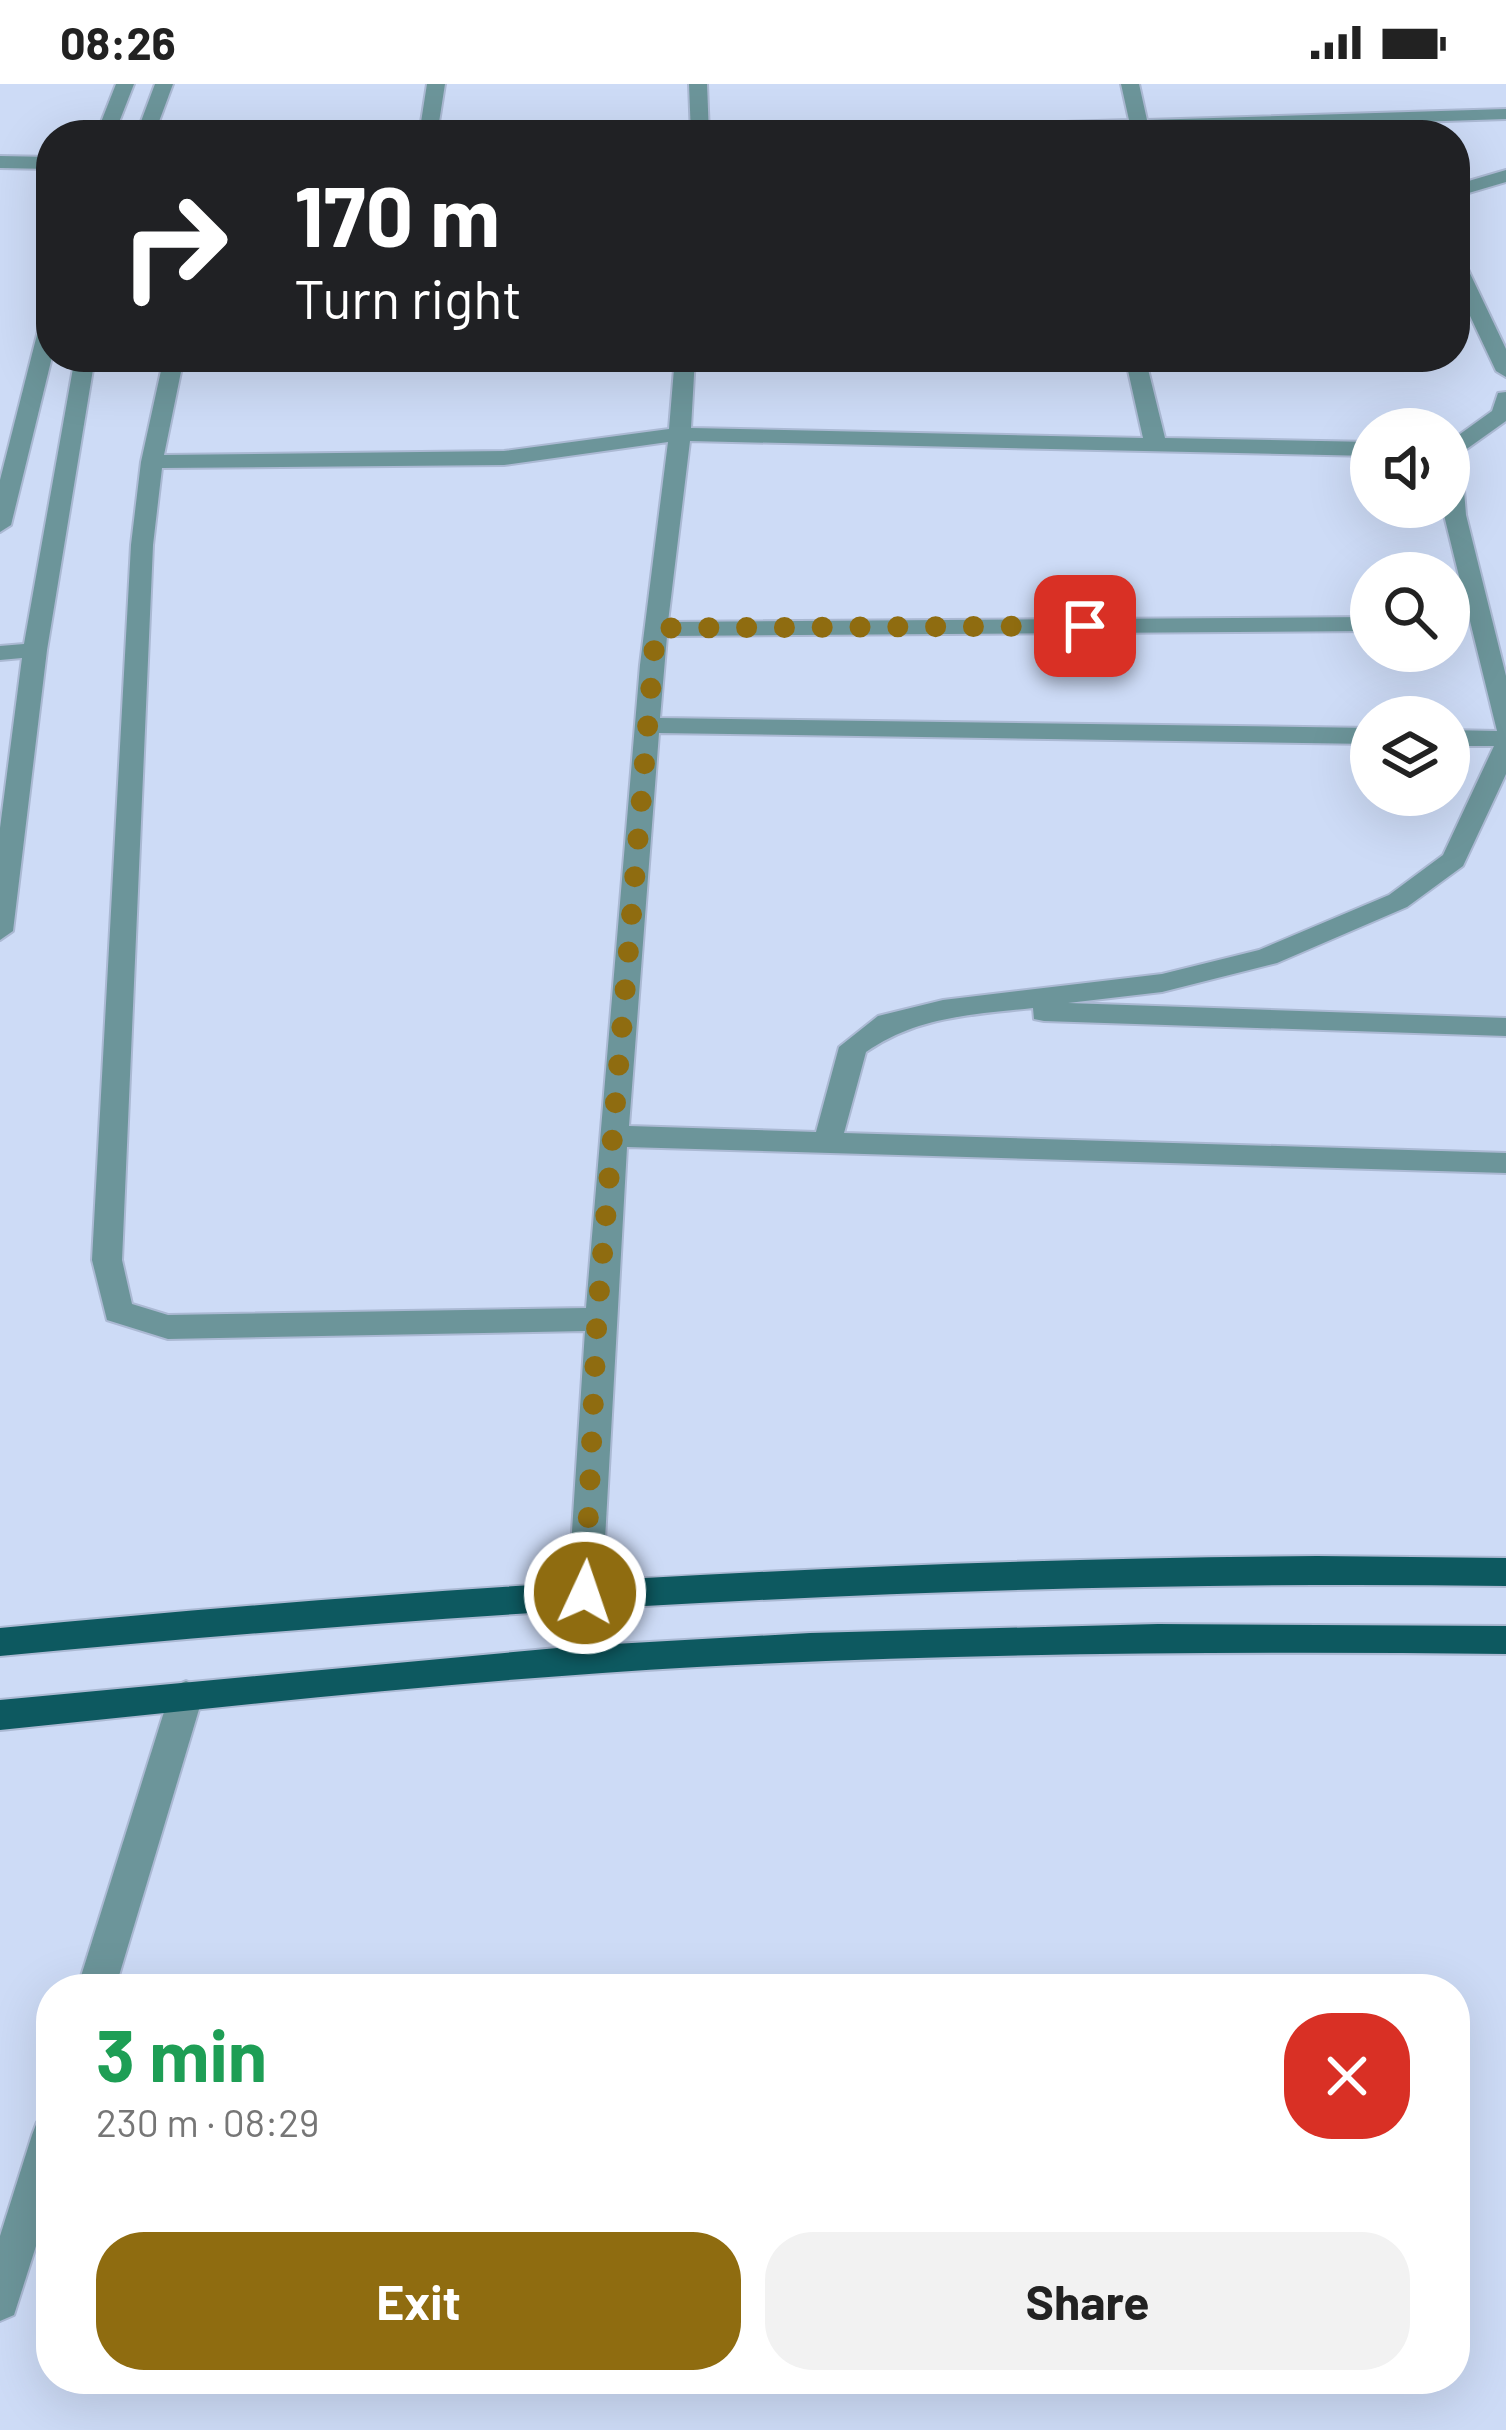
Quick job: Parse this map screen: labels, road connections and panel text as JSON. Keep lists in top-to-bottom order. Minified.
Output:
{"page":{"status":"08:26","turn":["170 m","Turn right"],"heading":["3 min","230 m · 08:29"],"buttons":["Exit","Share"]}}
